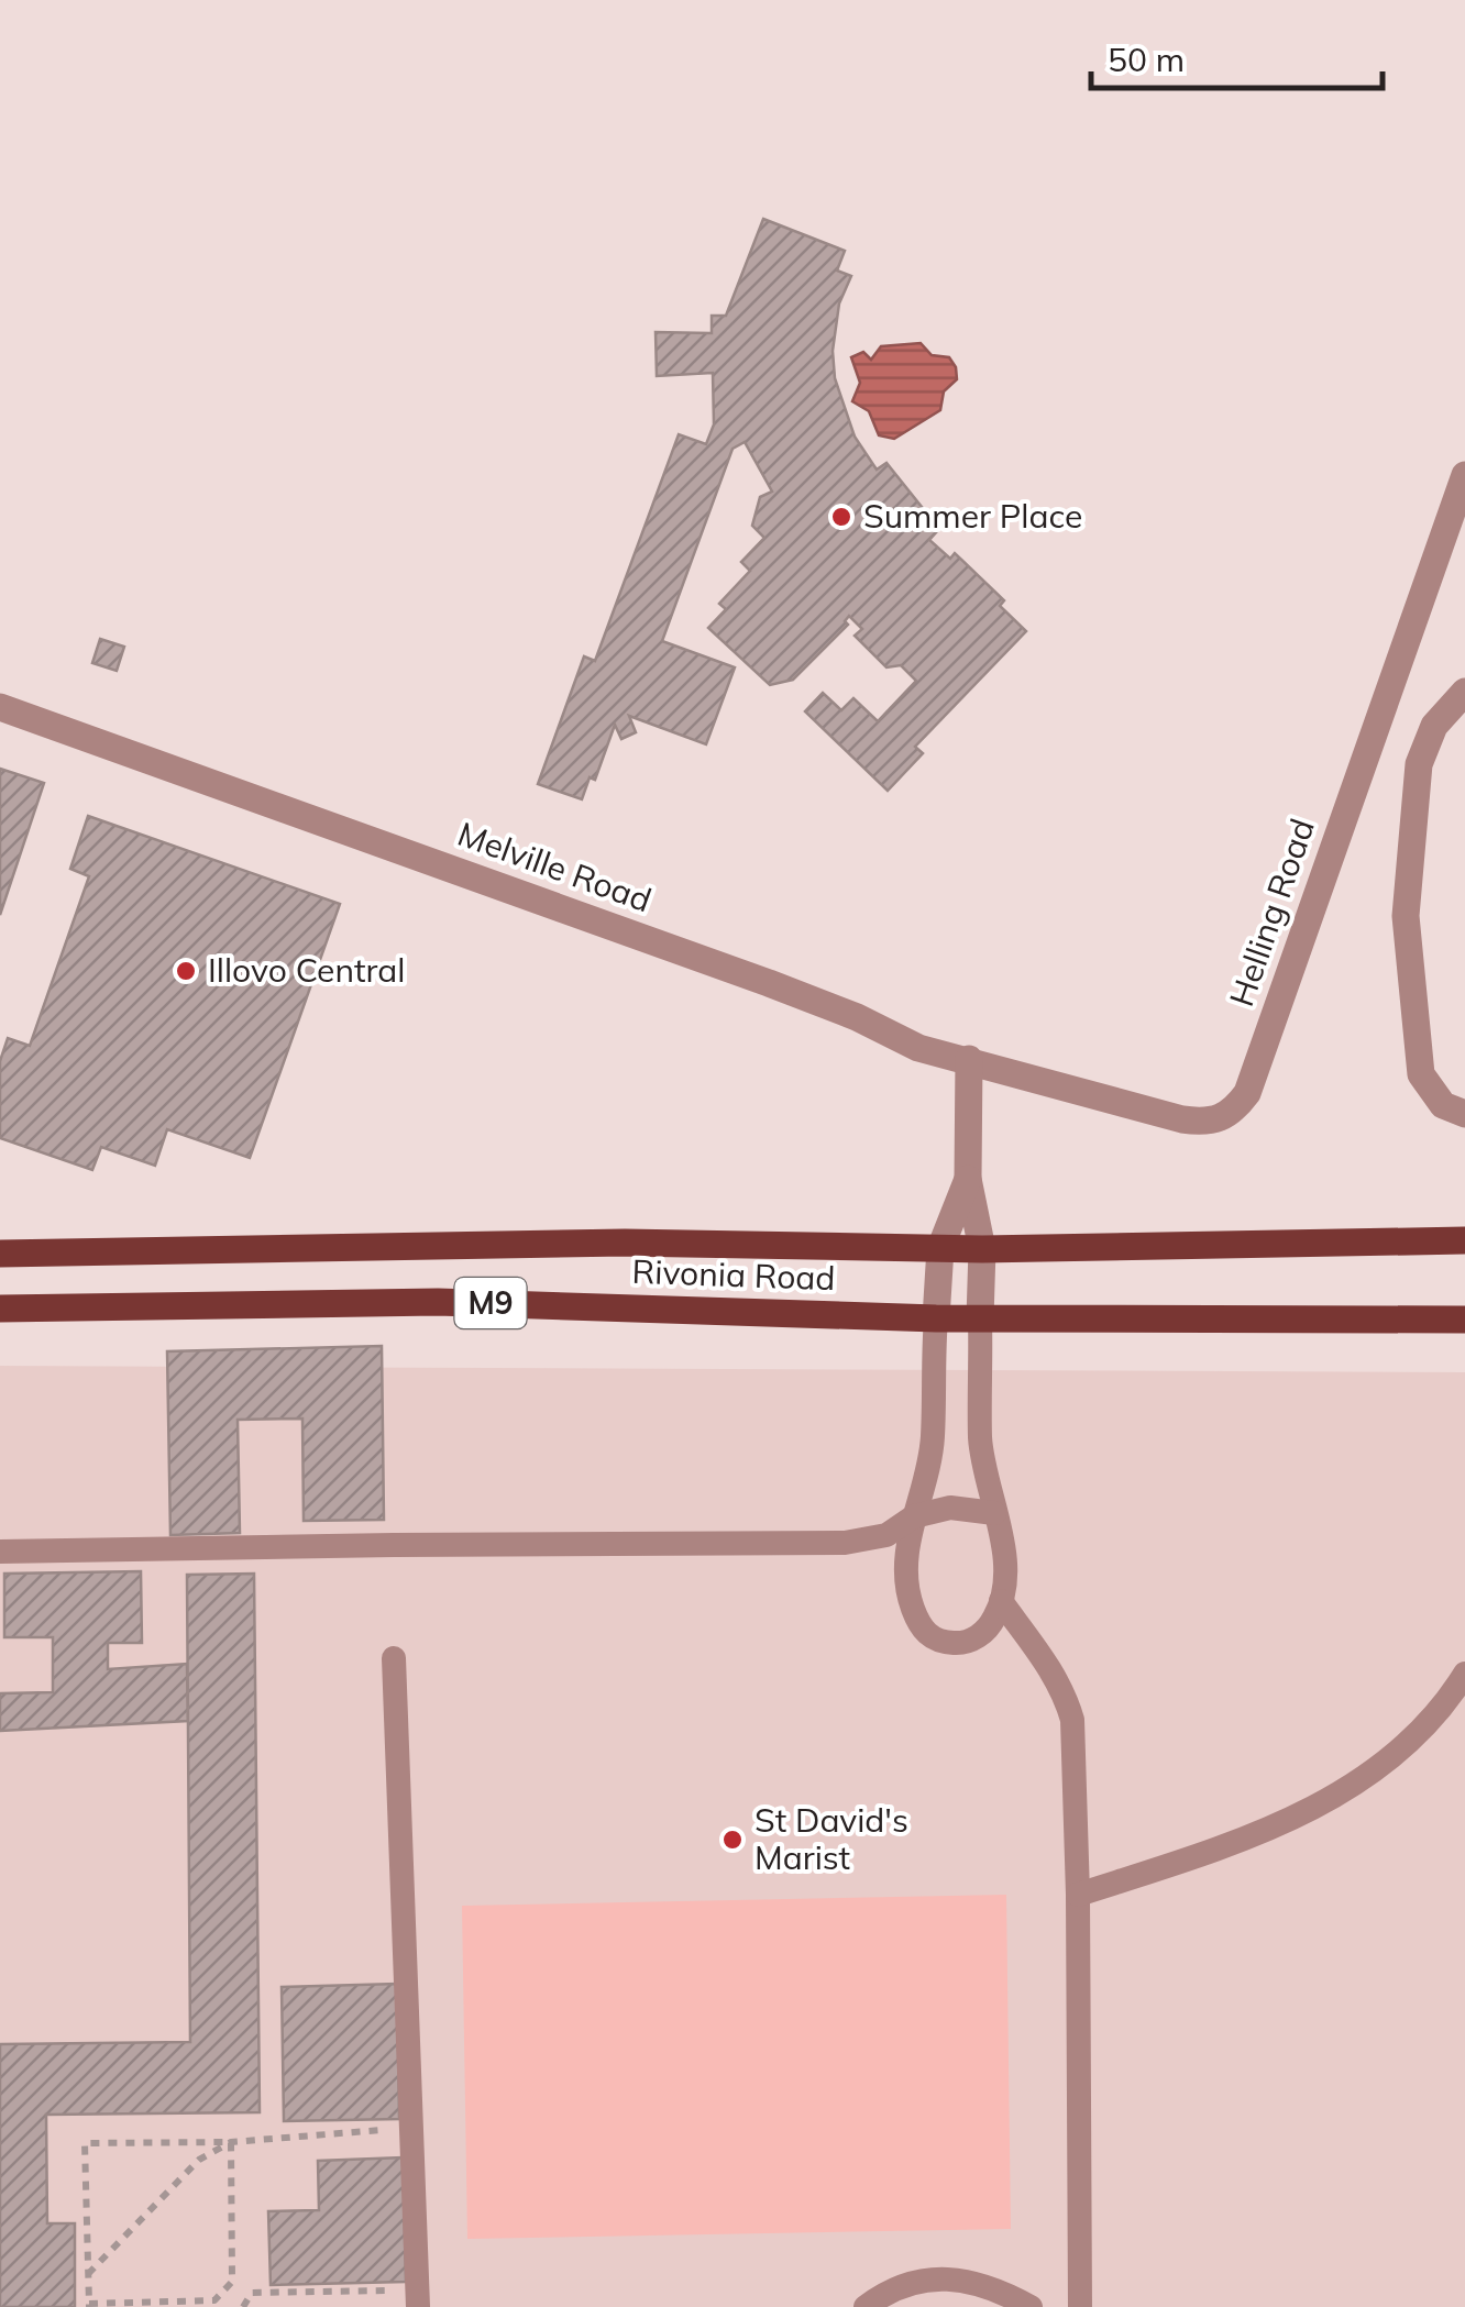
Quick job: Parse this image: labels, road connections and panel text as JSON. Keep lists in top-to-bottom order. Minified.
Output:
{"streets":{"main road":["Rivonia Road","M9"],"street":["Melville Road","Helling Road"]},"crossings":[["Melville Road","Helling Road"]],"places":["Summer Place","Illovo Central","St David's Marist"],"scale_bar":"50 m"}
